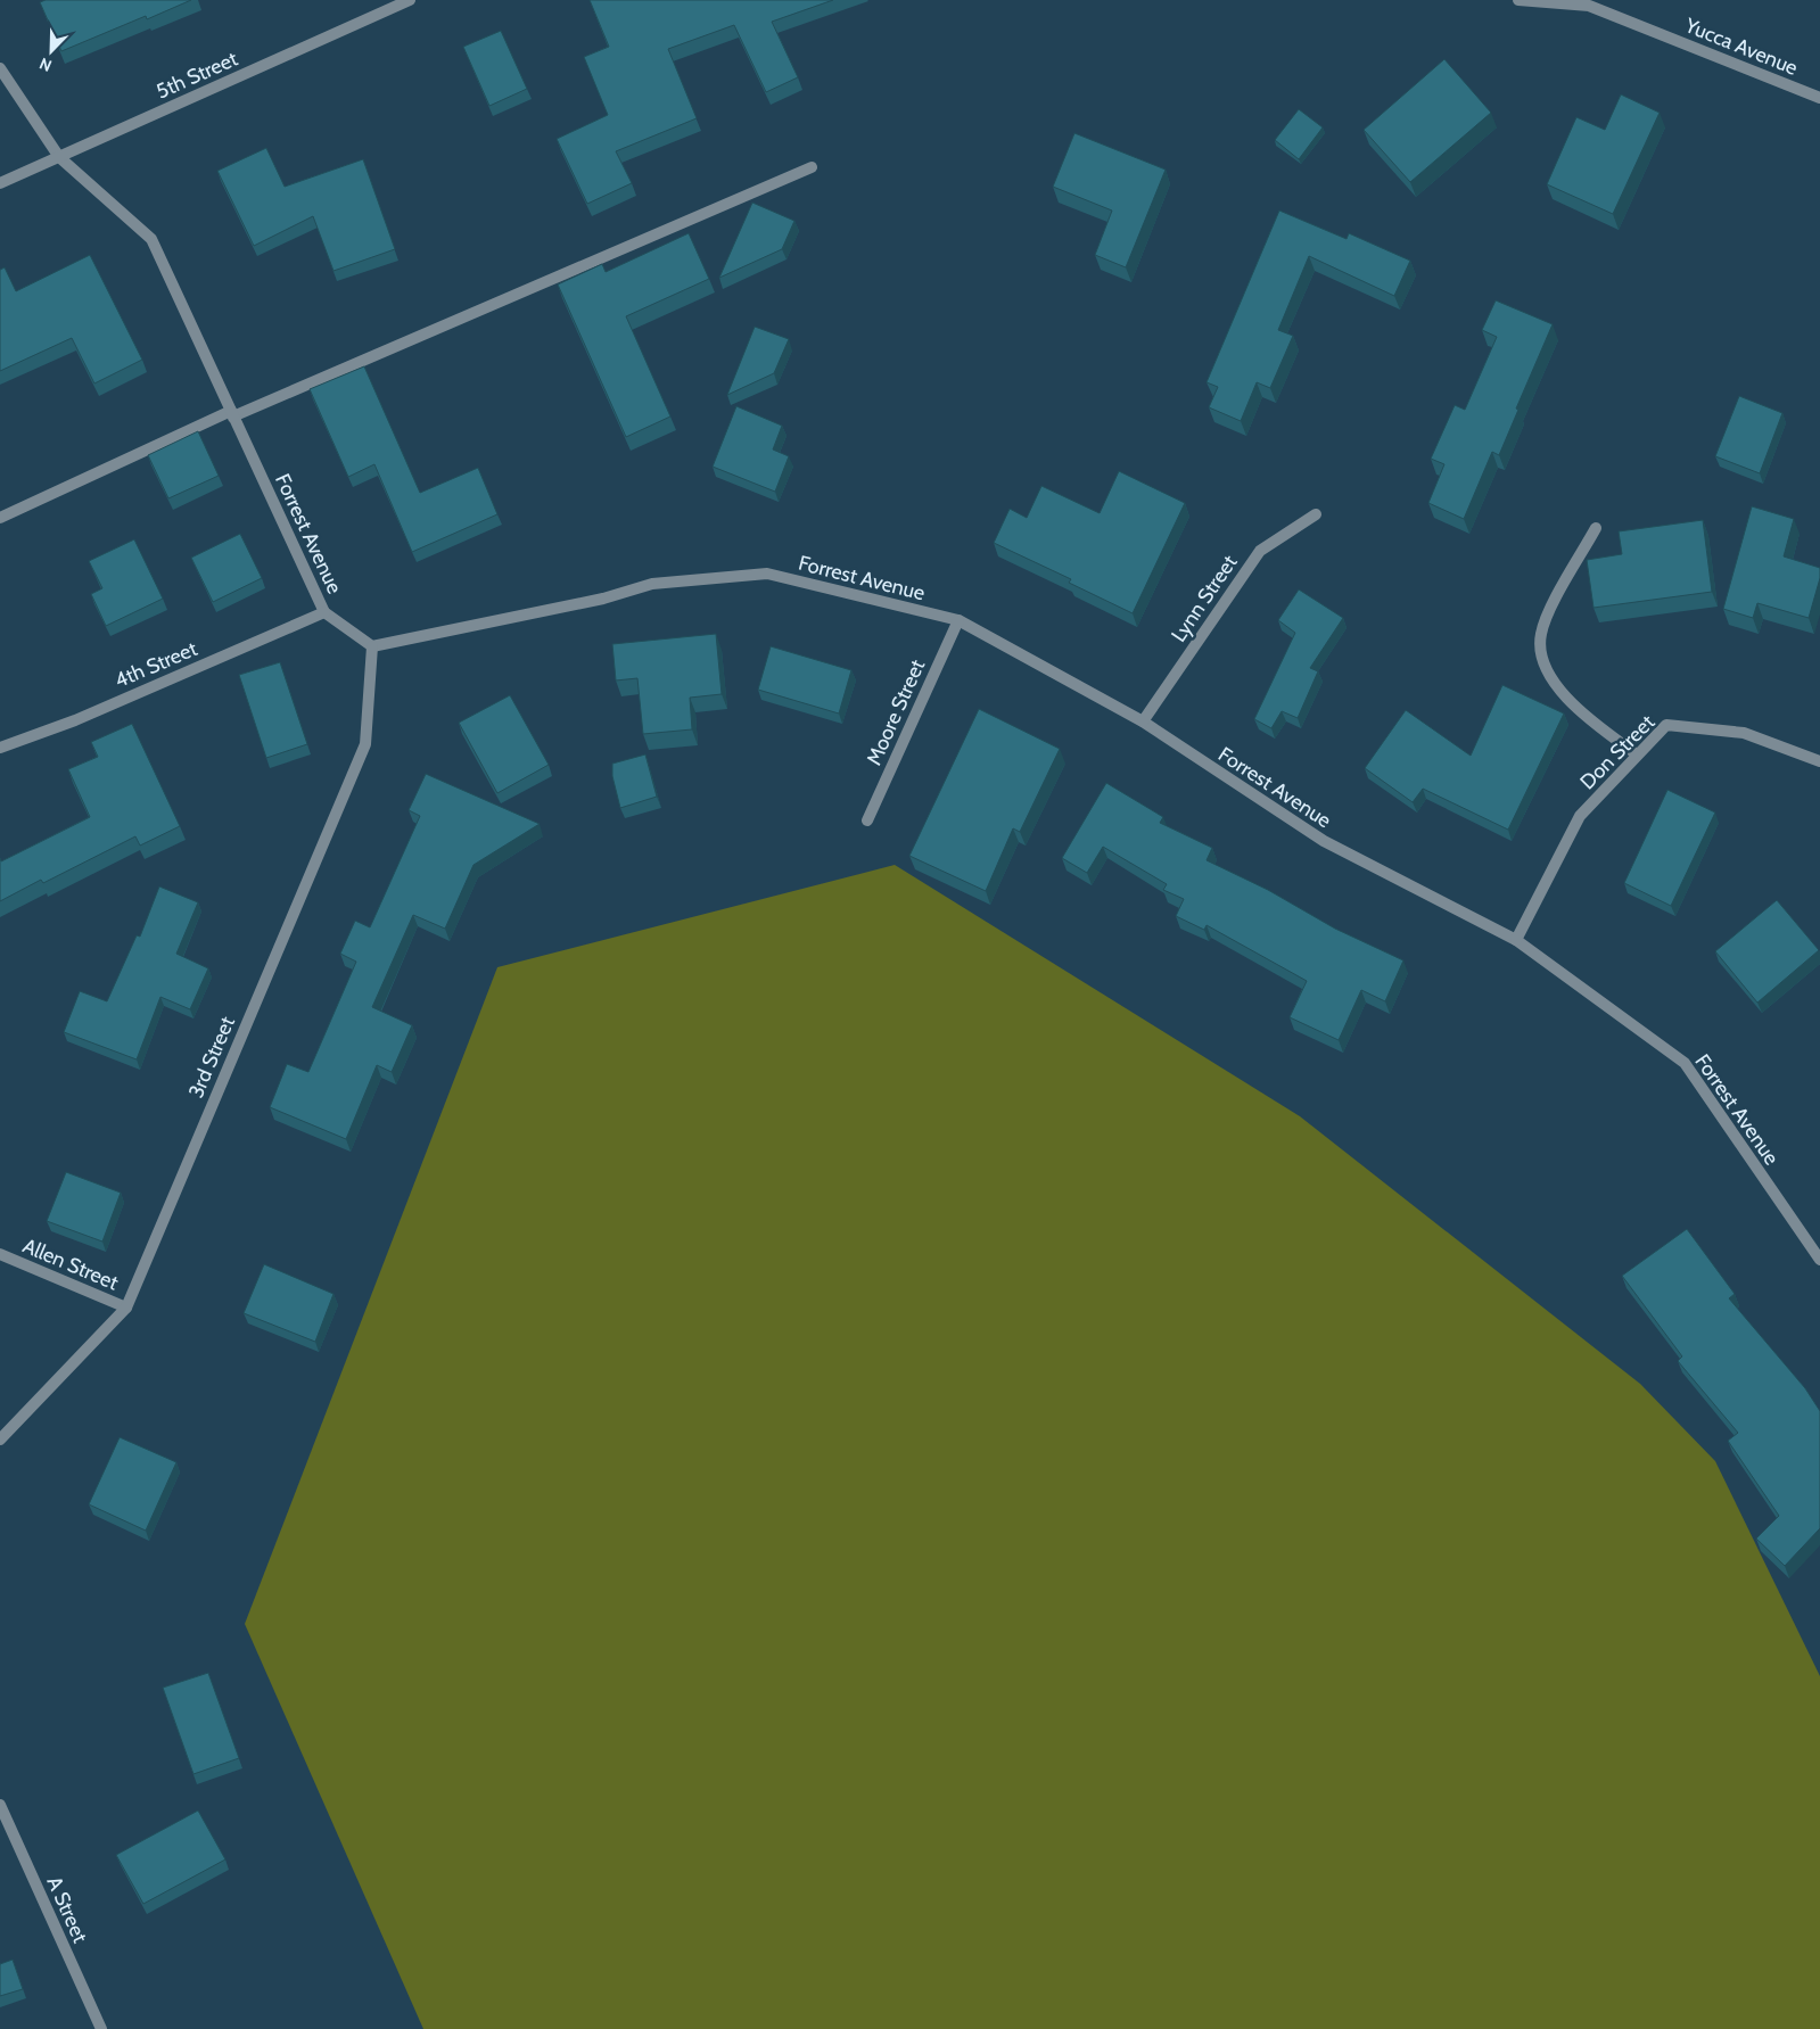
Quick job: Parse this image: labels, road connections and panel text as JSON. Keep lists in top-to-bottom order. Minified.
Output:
{"streets":{"street":["Yucca Avenue","5th Street","Forrest Avenue","Lynn Street","4th Street","Moore Street","Don Street","3rd Street","Allen Street","A Street"]},"crossings":[["5th Street","Forrest Avenue"],["Forrest Avenue","Lynn Street"],["Forrest Avenue","4th Street"],["Forrest Avenue","Moore Street"],["Forrest Avenue","Don Street"],["Forrest Avenue","3rd Street"],["3rd Street","Allen Street"]],"north":"bottom left"}
